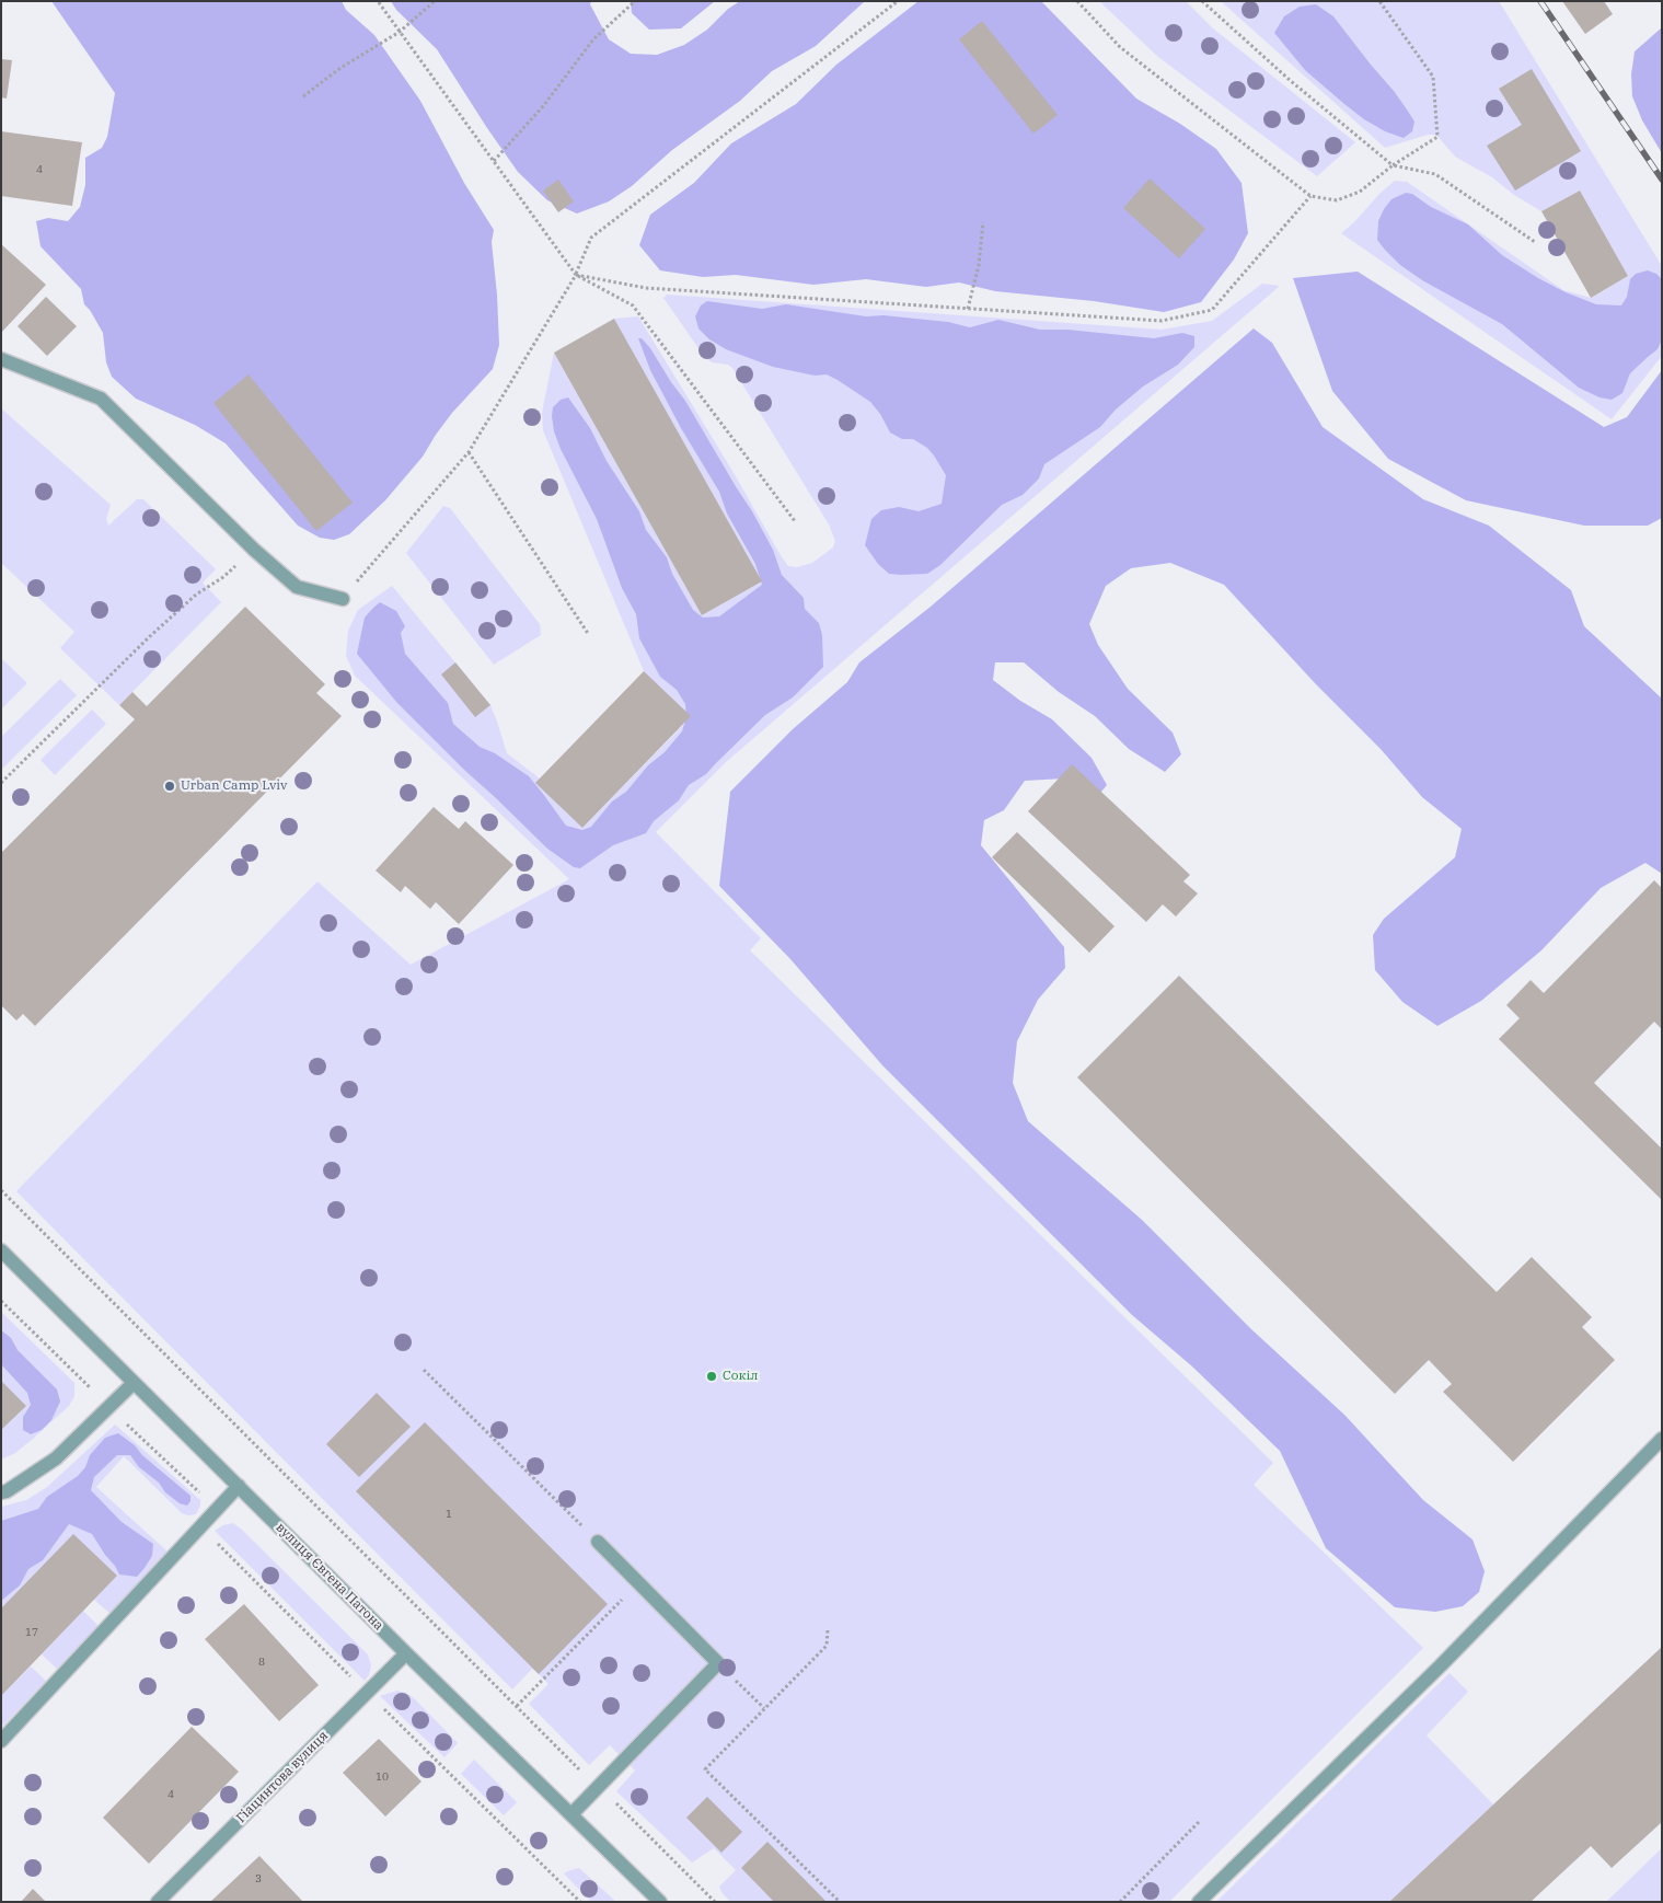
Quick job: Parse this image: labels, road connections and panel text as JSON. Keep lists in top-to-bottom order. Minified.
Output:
{"streets":{"street":["вулиця Євгена Патона","Гіацинтова вулиця"]},"crossings":[["вулиця Євгена Патона","Гіацинтова вулиця"]],"places":["Urban Camp Lviv","Сокіл"],"house_numbers":["4","1","17","8","10","4","3"]}
